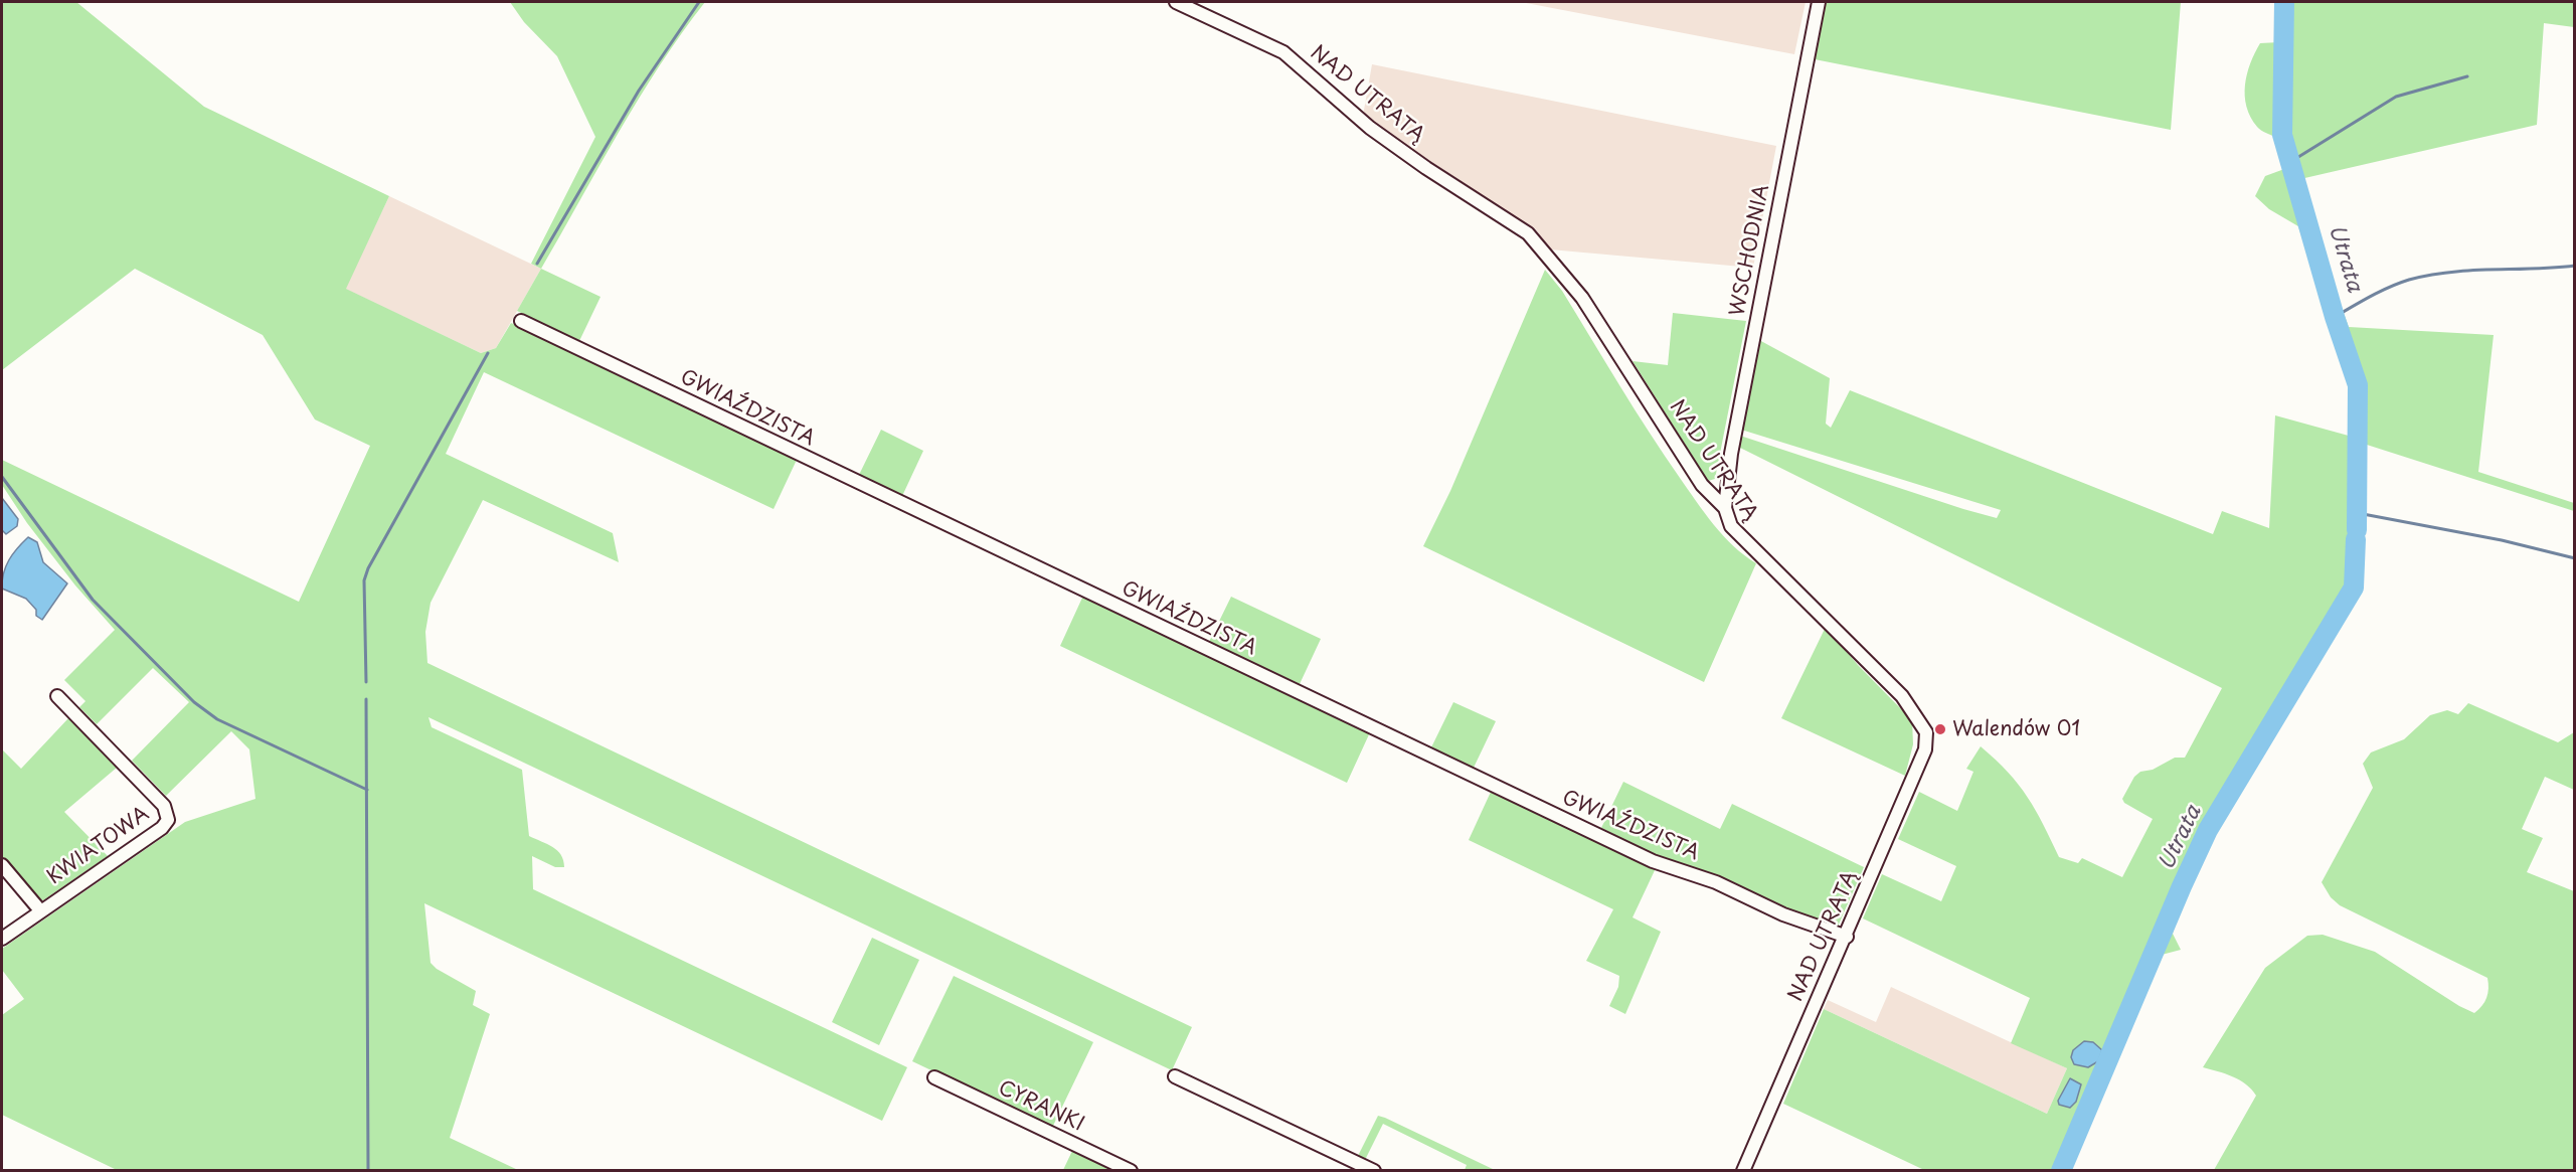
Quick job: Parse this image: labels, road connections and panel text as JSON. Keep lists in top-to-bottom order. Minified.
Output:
{"streets":{"street":["NAD UTRATĄ","WSCHODNIA","GWIAŹDZISTA","KWIATOWA","CYRANKI"]},"crossings":[["NAD UTRATĄ","WSCHODNIA"],["NAD UTRATĄ","GWIAŹDZISTA"]],"water":["Utrata"],"places":["Walendów 01"]}
